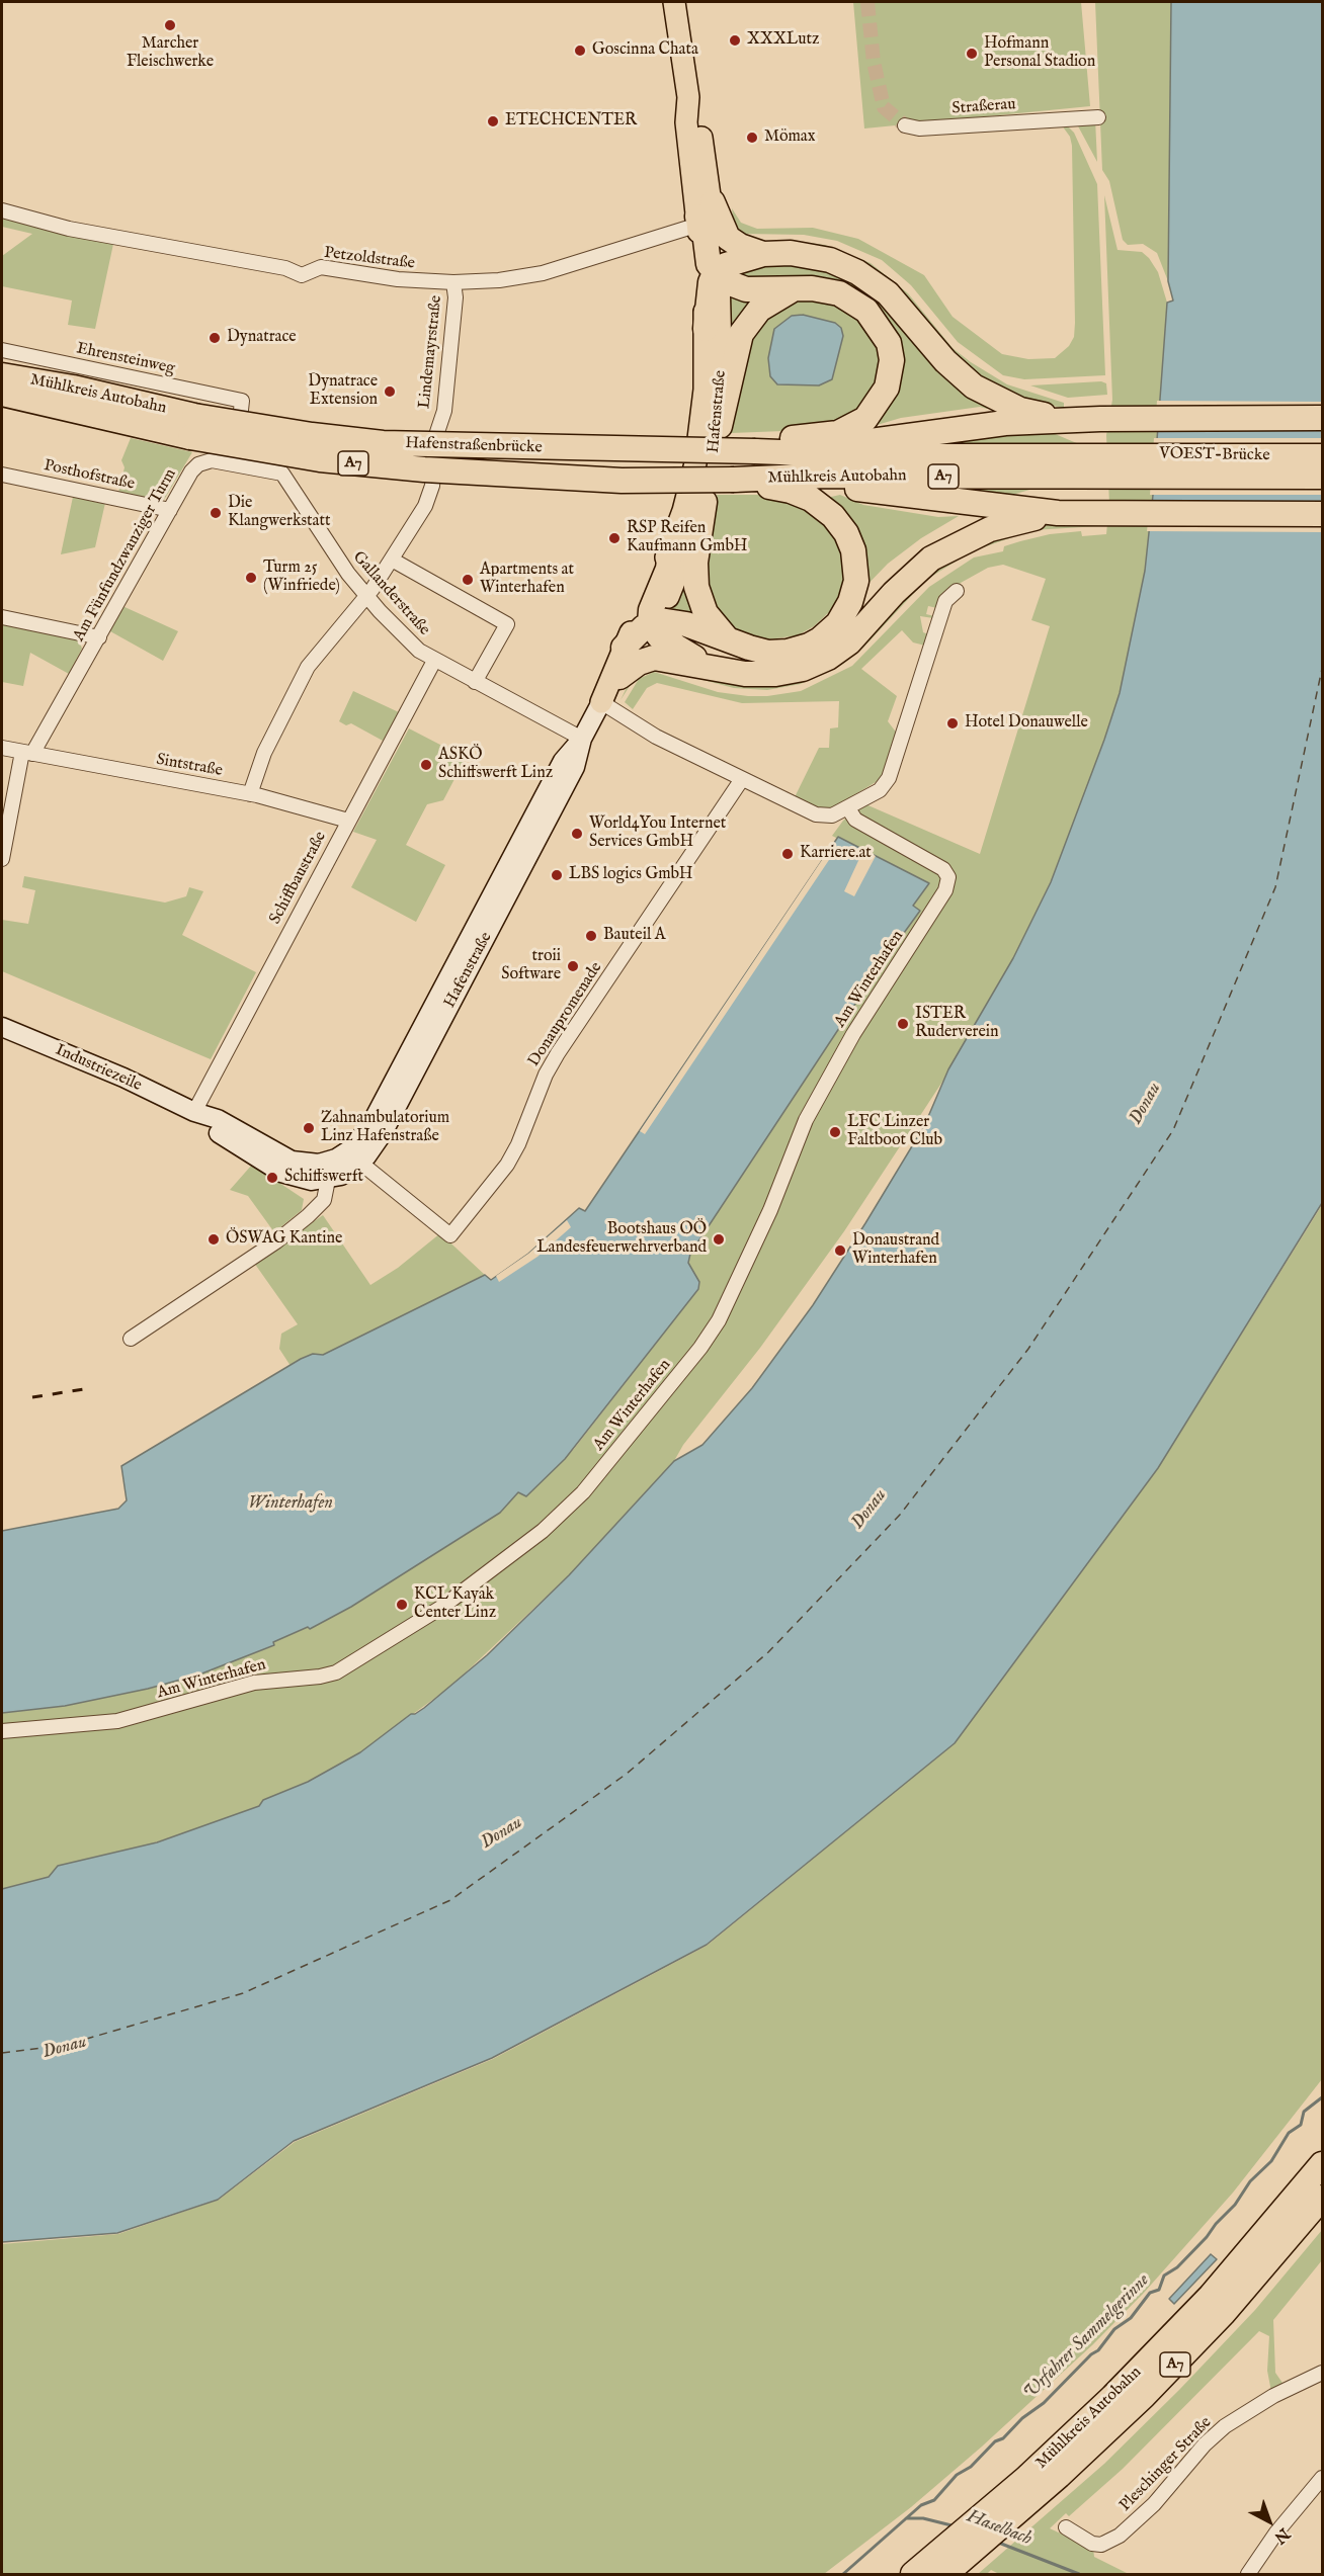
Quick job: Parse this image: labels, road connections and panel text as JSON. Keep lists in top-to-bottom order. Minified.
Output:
{"streets":{"highway":["Mühlkreis Autobahn","Hafenstraßenbrücke","VOEST-Brücke","A7"],"main road":["Hafenstraße","Industriezeile"],"street":["Straßerau","Petzoldstraße","Lindemayrstraße","Ehrensteinweg","Posthofstraße","Am Fünfundzwanziger Turm","Gallanderstraße","Sintstraße","Schiffbaustraße","Am Winterhafen","Donaupromenade","Pleschinger Straße"]},"crossings":[["Petzoldstraße","Lindemayrstraße"],["Petzoldstraße","Hafenstraße"],["Lindemayrstraße","Gallanderstraße"],["Lindemayrstraße","Sintstraße"],["Ehrensteinweg","Am Fünfundzwanziger Turm"],["Ehrensteinweg","Gallanderstraße"],["Mühlkreis Autobahn","Hafenstraßenbrücke"],["Mühlkreis Autobahn","VOEST-Brücke"],["Hafenstraße","Gallanderstraße"],["Hafenstraße","Donaupromenade"],["Posthofstraße","Am Fünfundzwanziger Turm"],["Am Fünfundzwanziger Turm","Gallanderstraße"],["Am Fünfundzwanziger Turm","Sintstraße"],["Gallanderstraße","Schiffbaustraße"],["Sintstraße","Schiffbaustraße"],["Schiffbaustraße","Industriezeile"]],"water":["Donau","Winterhafen","Urfahrer Sammelgerinne","Haselbach"],"places":["Marcher Fleischwerke","XXXLutz","Goscinna Chata","Hofmann Personal Stadion","ETECHCENTER","Mömax","Dynatrace","Dynatrace Extension","Die Klangwerkstatt","RSP Reifen Kaufmann GmbH","Turm 25 (Winfriede)","Apartments at Winterhafen","Hotel Donauwelle","ASKÖ Schiffswerft Linz","World4You Internet Services GmbH","Karriere.at","LBS logics GmbH","Bauteil A","troii Software","ISTER Ruderverein","Zahnambulatorium Linz Hafenstraße","LFC Linzer Faltboot Club","Schiffswerft","ÖSWAG Kantine","Bootshaus OÖ Landesfeuerwehrverband","Donaustrand Winterhafen","KCL Kayak Center Linz"],"north":"bottom right"}
